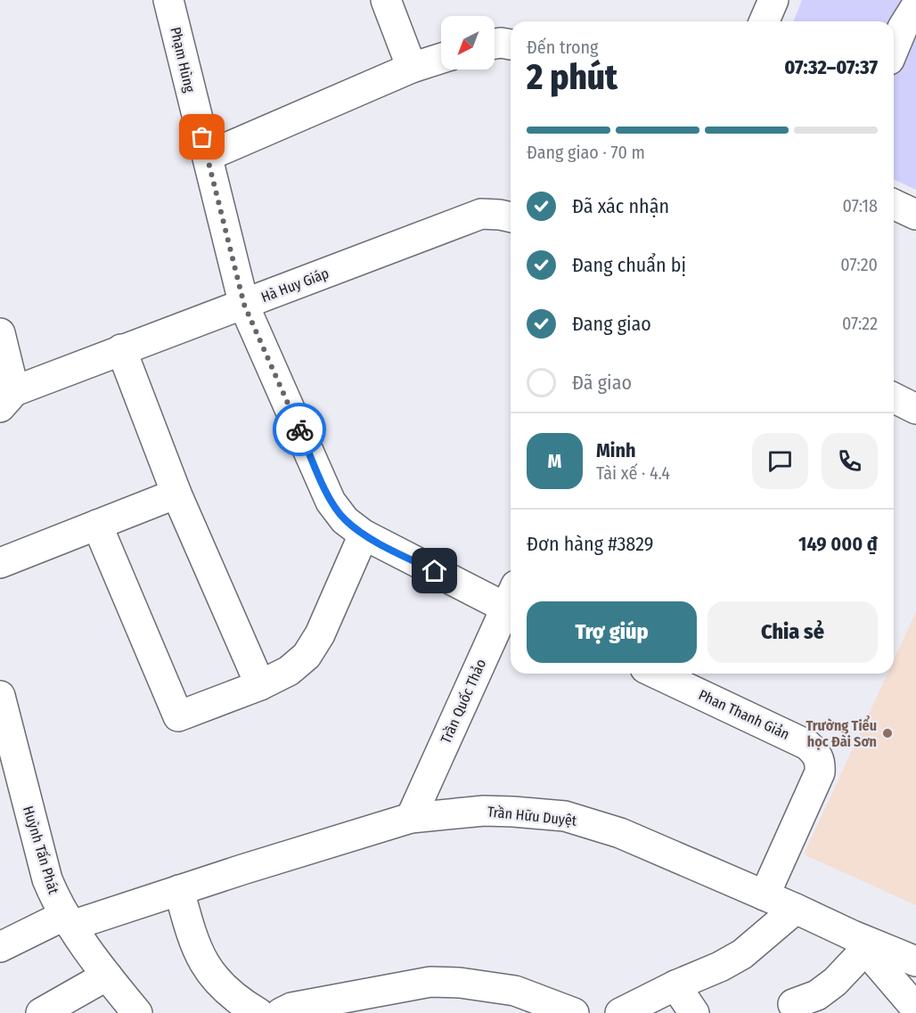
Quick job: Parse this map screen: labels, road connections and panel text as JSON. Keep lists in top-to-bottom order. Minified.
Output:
{"streets":{"street":["Phạm Hùng","Hà Huy Giáp","Trần Quốc Thảo","Phan Thanh Giản","Trần Hữu Duyệt","Huỳnh Tấn Phát"]},"crossings":[["Phạm Hùng","Hà Huy Giáp"],["Trần Quốc Thảo","Trần Hữu Duyệt"],["Phan Thanh Giản","Trần Hữu Duyệt"],["Trần Hữu Duyệt","Huỳnh Tấn Phát"]],"places":["Trường Tiểu học Đài Sơn"],"north":"bottom left","page":{"heading":["2 phút","Đến trong","07:32–07:37"],"panel":["Minh","Tài xế · 4.4","Đơn hàng #3829","149 000 ₫"],"bar":"Đang giao · 70 m","list":[["Đã xác nhận","07:18"],["Đang chuẩn bị","07:20"],["Đang giao","07:22"],"Đã giao"],"round":"M","buttons":["Trợ giúp","Chia sẻ"]}}
